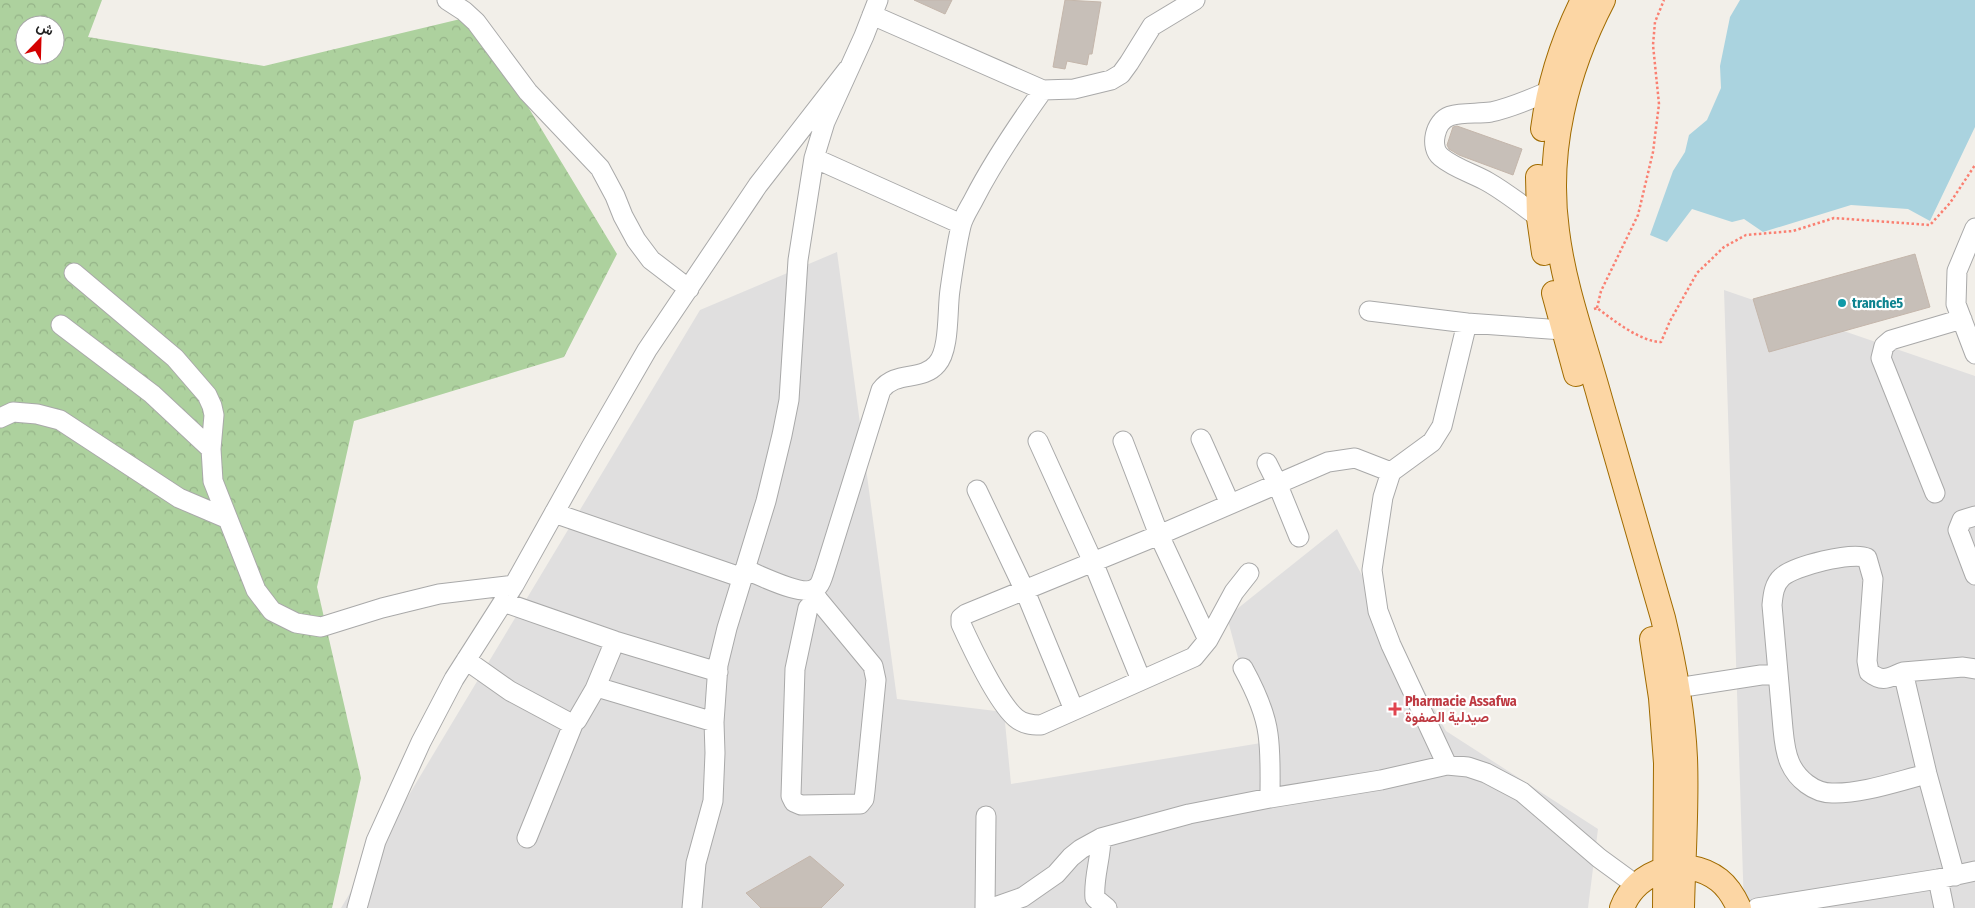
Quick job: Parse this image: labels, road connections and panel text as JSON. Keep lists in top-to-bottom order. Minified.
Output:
{"places":{"other":["tranche5"],"health":["Pharmacie Assafwa صيدلية الصفوة"]},"north":"top right"}
